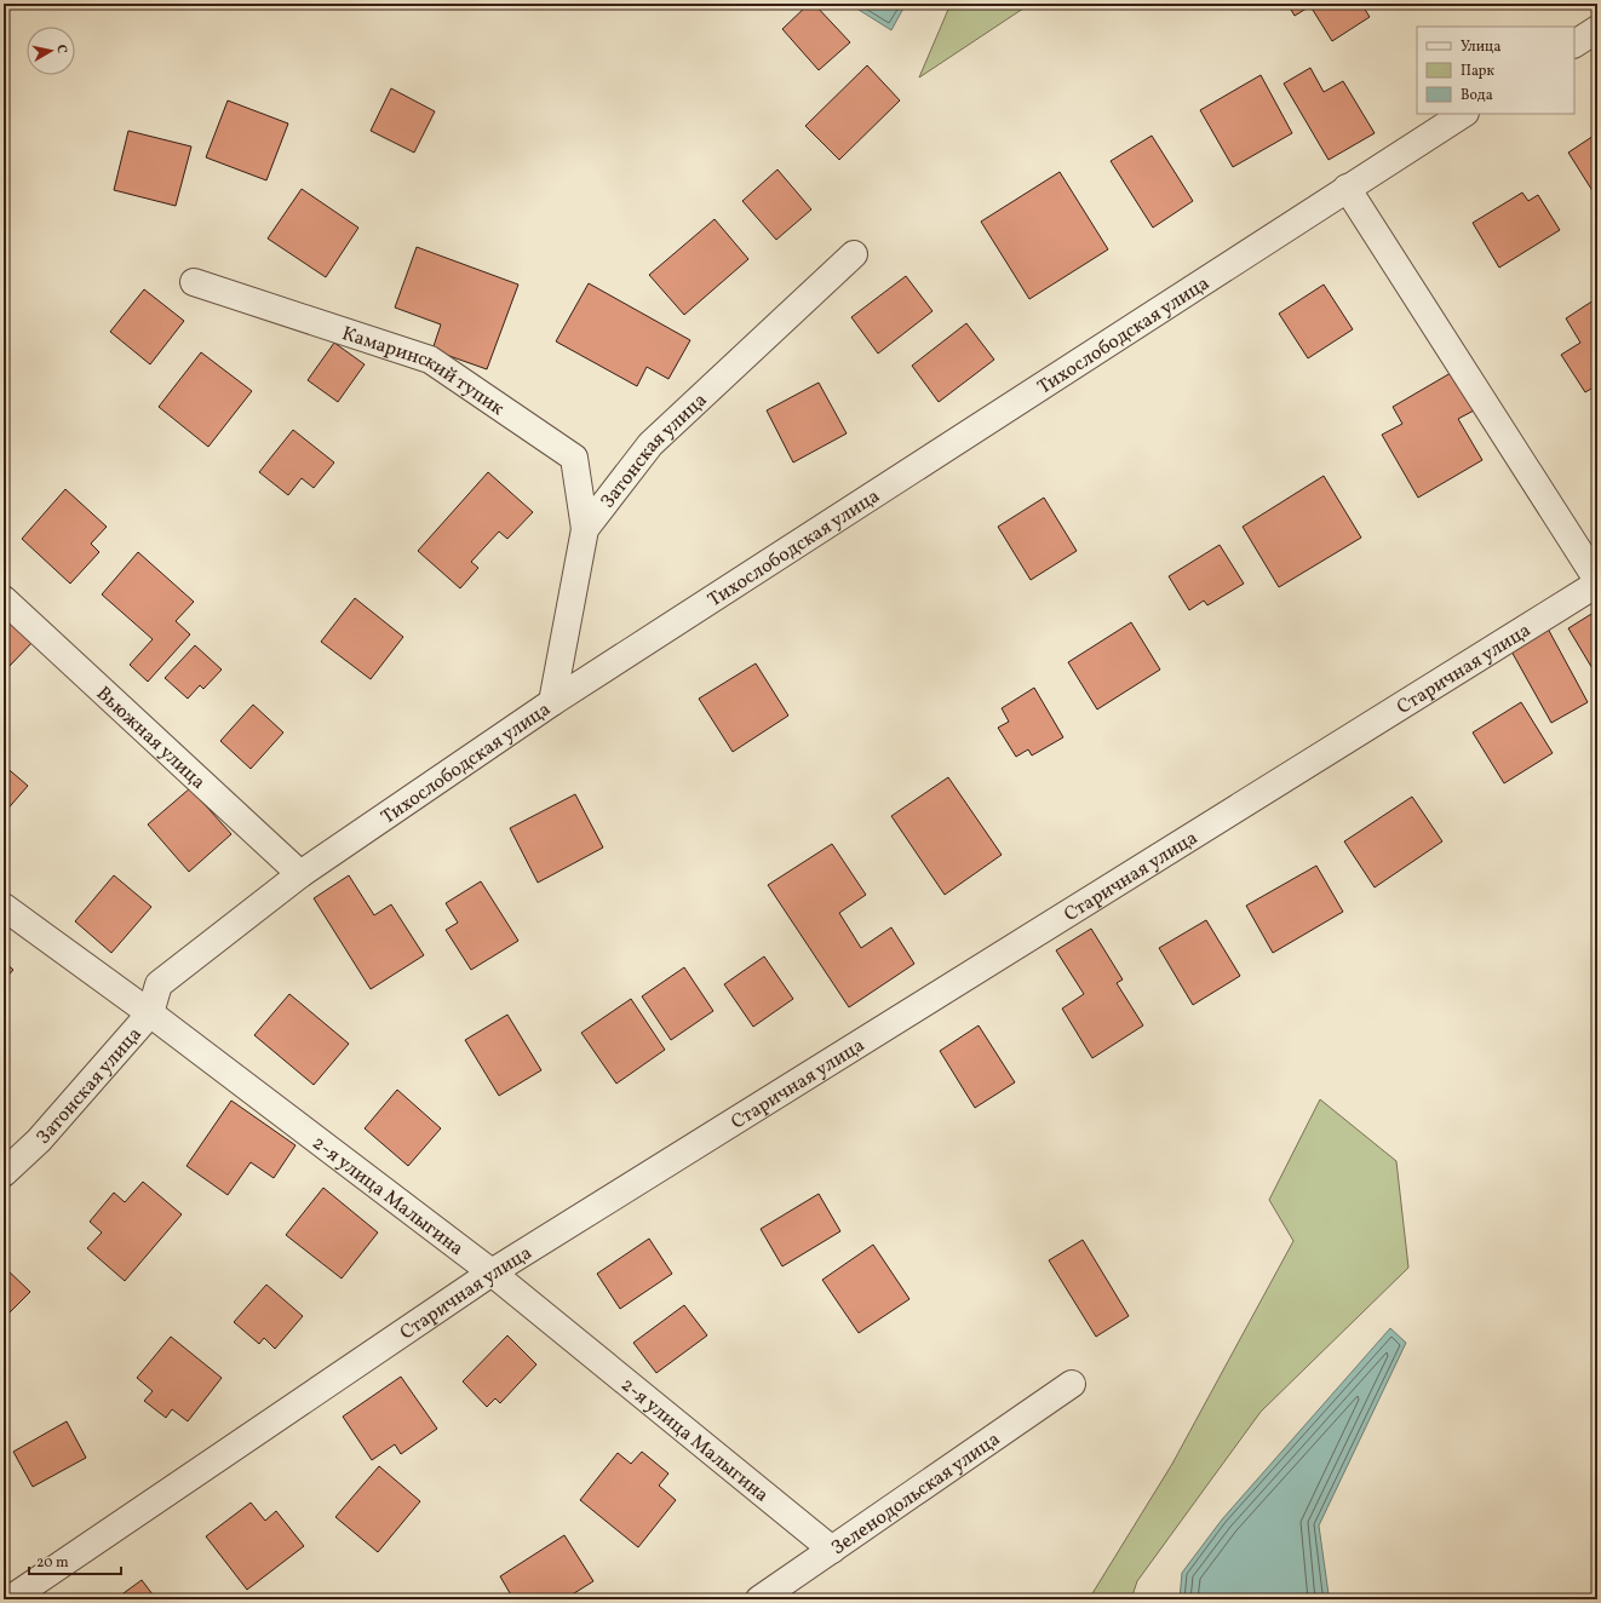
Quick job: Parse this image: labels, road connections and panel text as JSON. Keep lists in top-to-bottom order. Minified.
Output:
{"streets":{"street":["Тихослободская улица","Камаринский тупик","Затонская улица","Старичная улица","Вьюжная улица","2-я улица Малыгина","Зеленодольская улица"]},"crossings":[["Тихослободская улица","Затонская улица"],["Тихослободская улица","Вьюжная улица"],["Тихослободская улица","2-я улица Малыгина"],["Камаринский тупик","Затонская улица"],["Затонская улица","2-я улица Малыгина"],["Старичная улица","2-я улица Малыгина"],["2-я улица Малыгина","Зеленодольская улица"]],"legend":["Улица","Парк","Вода"],"scale_bar":"20 m","north":"right"}
